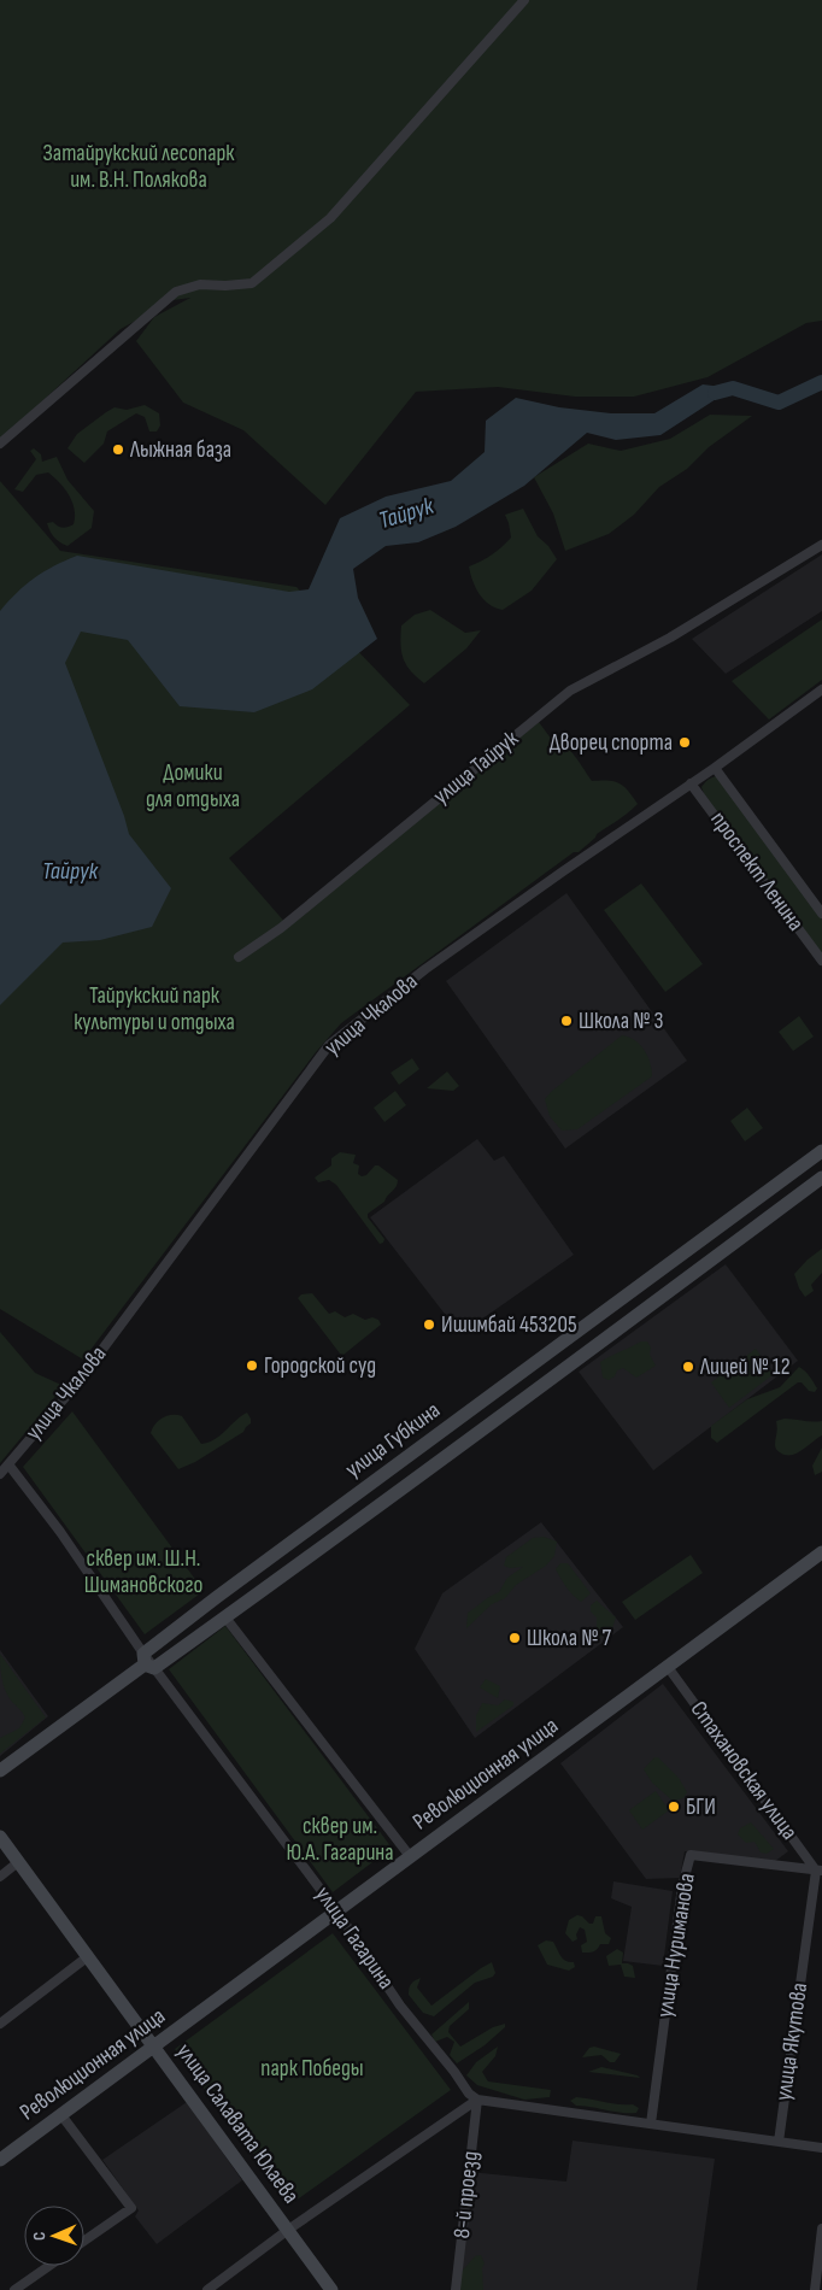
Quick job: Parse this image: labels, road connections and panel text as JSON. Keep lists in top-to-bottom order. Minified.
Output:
{"streets":{"main road":["улица Губкина","Революционная улица","улица Салавата Юлаева"],"street":["улица Тайрук","проспект Ленина","улица Чкалова","Стахановская улица","улица Гагарина","улица Нуриманова","улица Якутова","8-й проезд"]},"crossings":[["проспект Ленина","улица Чкалова"],["улица Чкалова","улица Гагарина"],["улица Губкина","улица Гагарина"],["Стахановская улица","Революционная улица"],["Стахановская улица","улица Нуриманова"],["Стахановская улица","улица Якутова"],["Революционная улица","улица Гагарина"],["Революционная улица","улица Салавата Юлаева"],["улица Гагарина","8-й проезд"],["улица Нуриманова","улица Якутова"]],"water":["Тайрук"],"parks":["Затайрукский лесопарк им. В.Н. Полякова","Домики для отдыха","Тайрукский парк культуры и отдыха","сквер им. Ш.Н. Шимановского","сквер им. Ю.А. Гагарина","парк Победы"],"places":["Лыжная база","Дворец спорта","Школа № 3","Ишимбай 453205","Городской суд","Лицей № 12","Школа № 7","БГИ"],"north":"left"}
